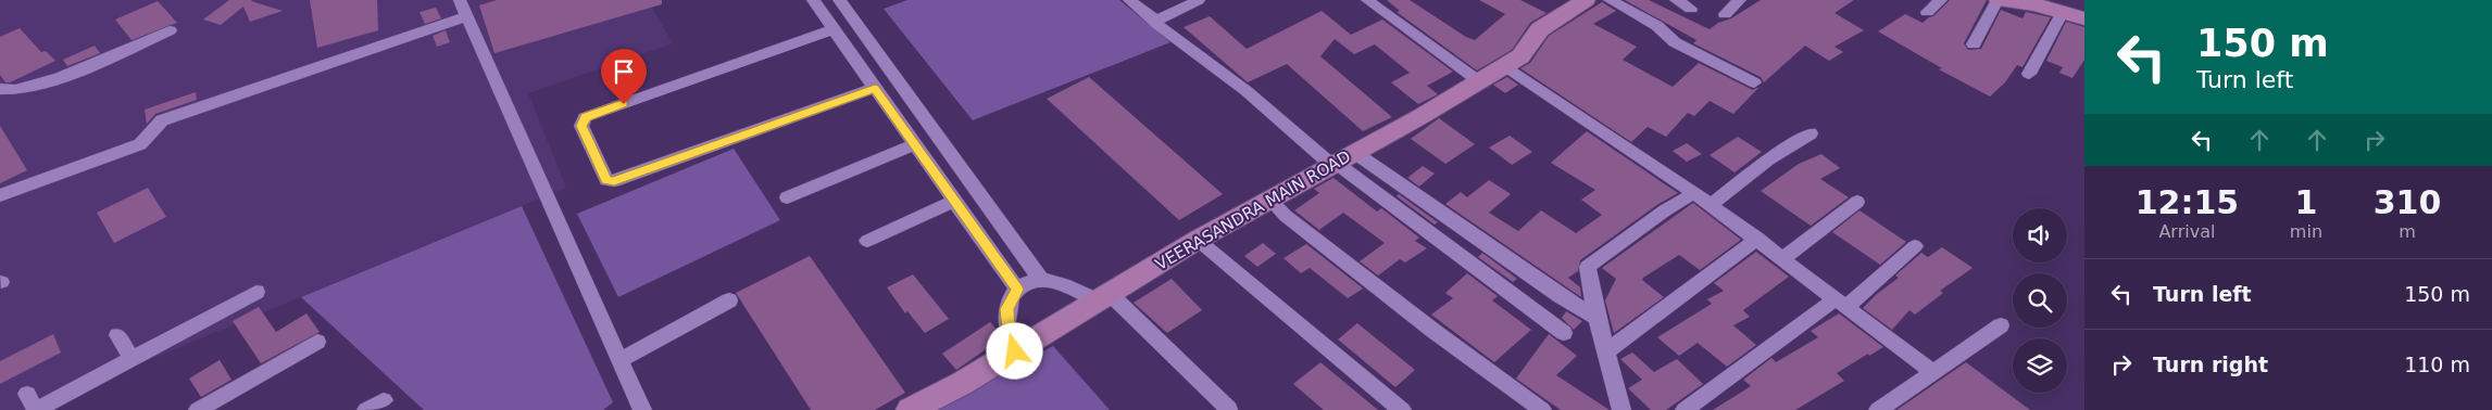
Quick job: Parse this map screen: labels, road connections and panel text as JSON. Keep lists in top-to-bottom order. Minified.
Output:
{"streets":{"street":["VEERASANDRA MAIN ROAD"]},"page":{"turn":["150 m","Turn left"],"eta":["12:15","Arrival","1","min","310","m"],"list":[{"name":"Turn left","value":"150 m"},{"name":"Turn right","value":"110 m"}]}}
